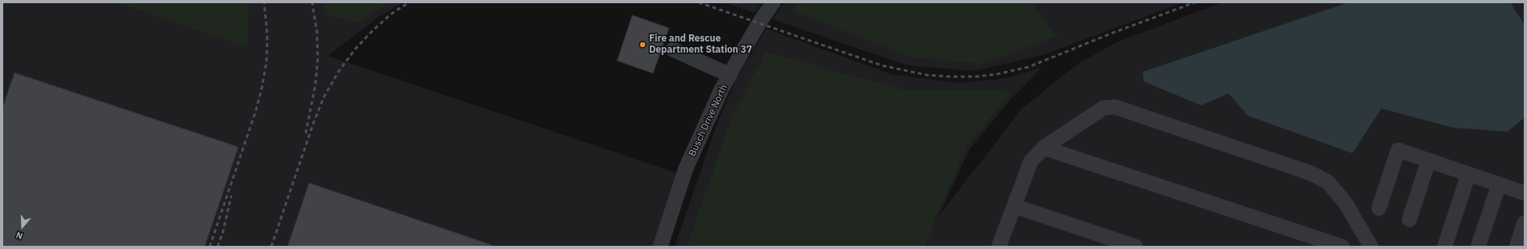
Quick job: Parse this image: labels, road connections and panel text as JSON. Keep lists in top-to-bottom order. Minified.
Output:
{"streets":{"street":["Busch Drive North"]},"places":["Fire and Rescue Department Station 37"],"north":"bottom"}
